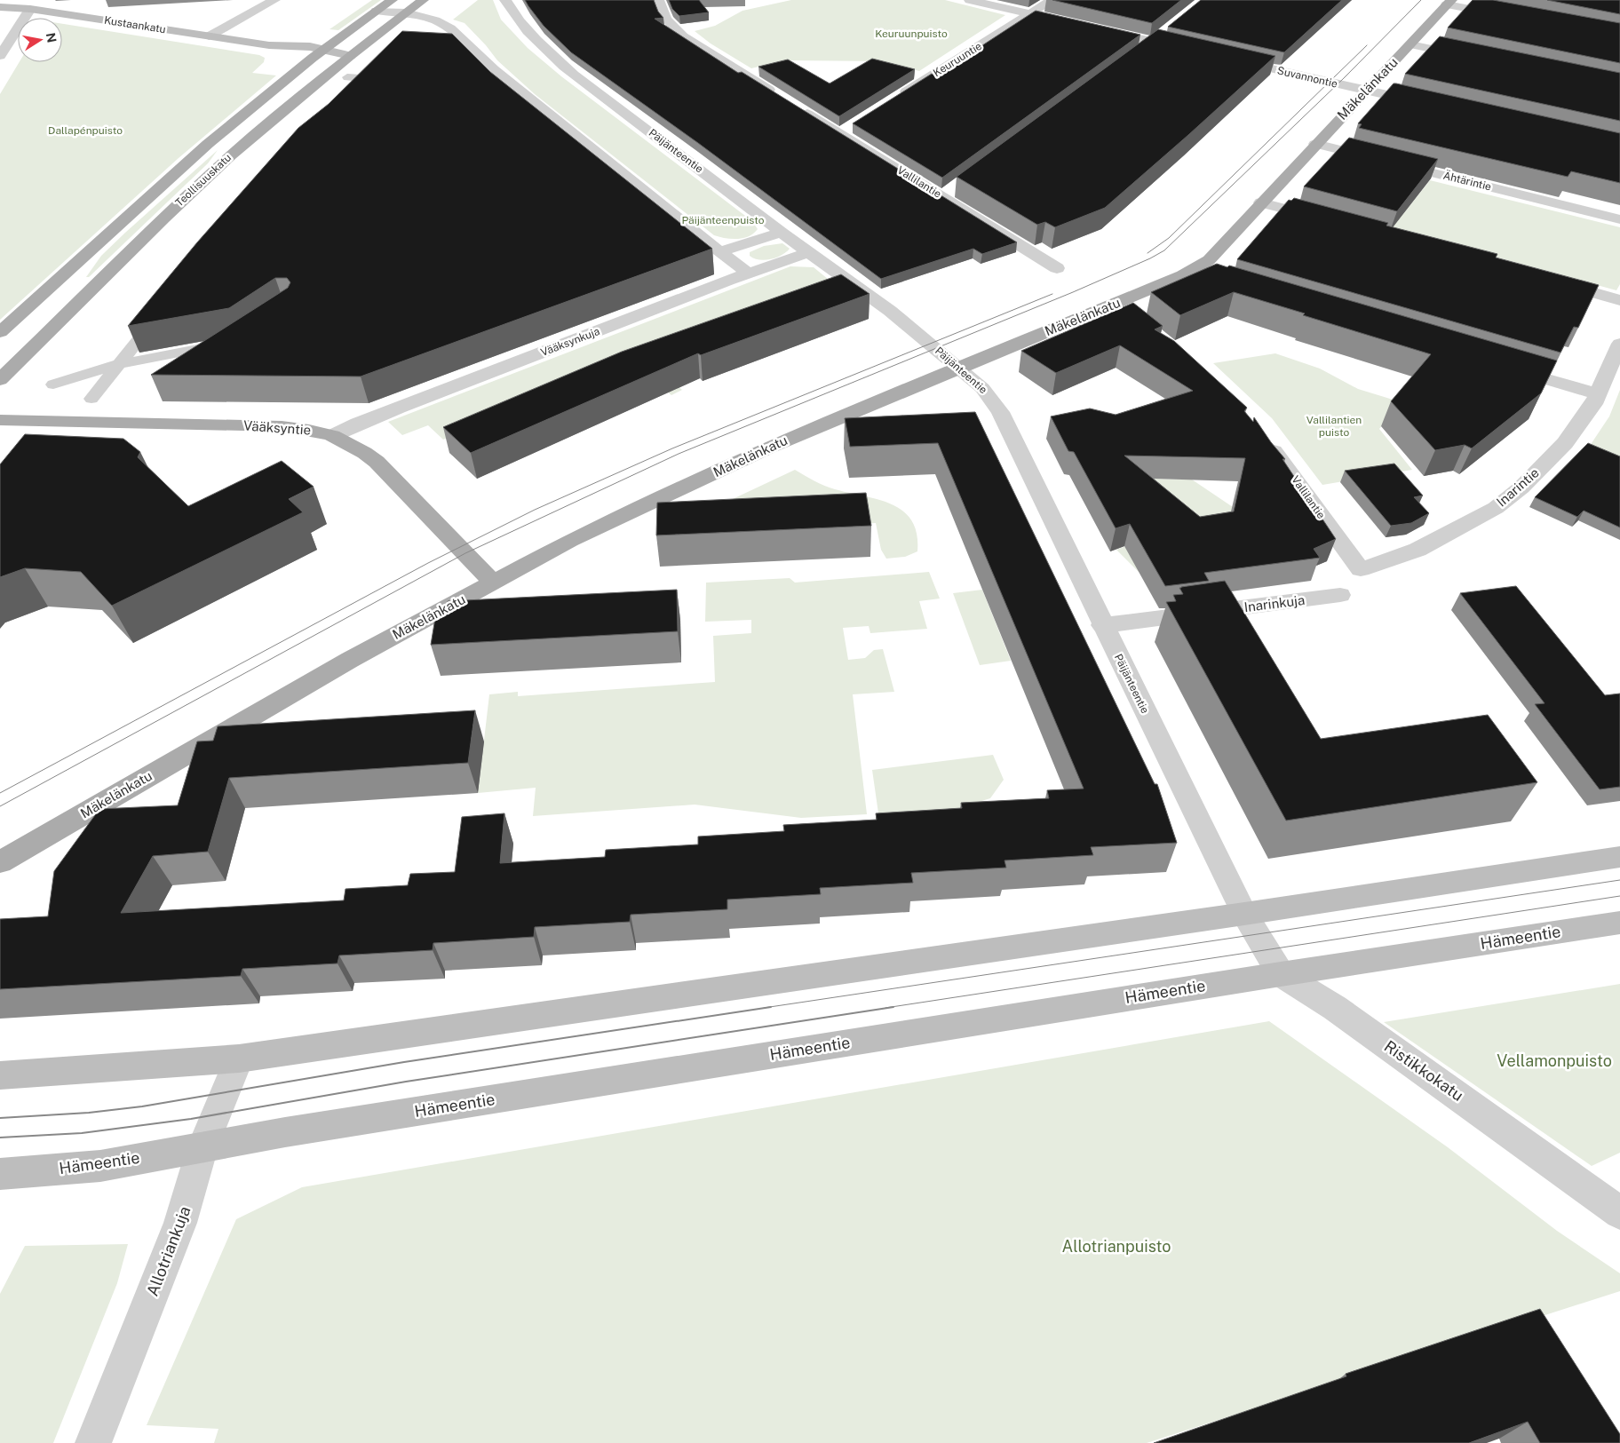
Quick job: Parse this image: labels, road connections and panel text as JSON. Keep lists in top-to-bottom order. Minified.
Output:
{"streets":{"main road":["Kustaankatu","Mäkelänkatu","Teollisuuskatu","Vääksyntie","Hämeentie"],"street":["Keuruuntie","Suvannontie","Päijänteentie","Ähtärintie","Vallilantie","Vääksynkuja","Inarintie","Inarinkuja","Ristikkokatu","Allotriankuja"]},"crossings":[["Kustaankatu","Teollisuuskatu"],["Suvannontie","Mäkelänkatu"],["Mäkelänkatu","Päijänteentie"],["Mäkelänkatu","Ähtärintie"],["Mäkelänkatu","Vääksyntie"],["Päijänteentie","Vääksynkuja"],["Päijänteentie","Inarinkuja"],["Päijänteentie","Ristikkokatu"],["Vallilantie","Inarintie"],["Vääksynkuja","Vääksyntie"],["Hämeentie","Ristikkokatu"],["Hämeentie","Allotriankuja"]],"parks":["Keuruunpuisto","Dallapénpuisto","Päijänteenpuisto","Vallilantien puisto","Vellamonpuisto","Allotrianpuisto"],"north":"right"}
